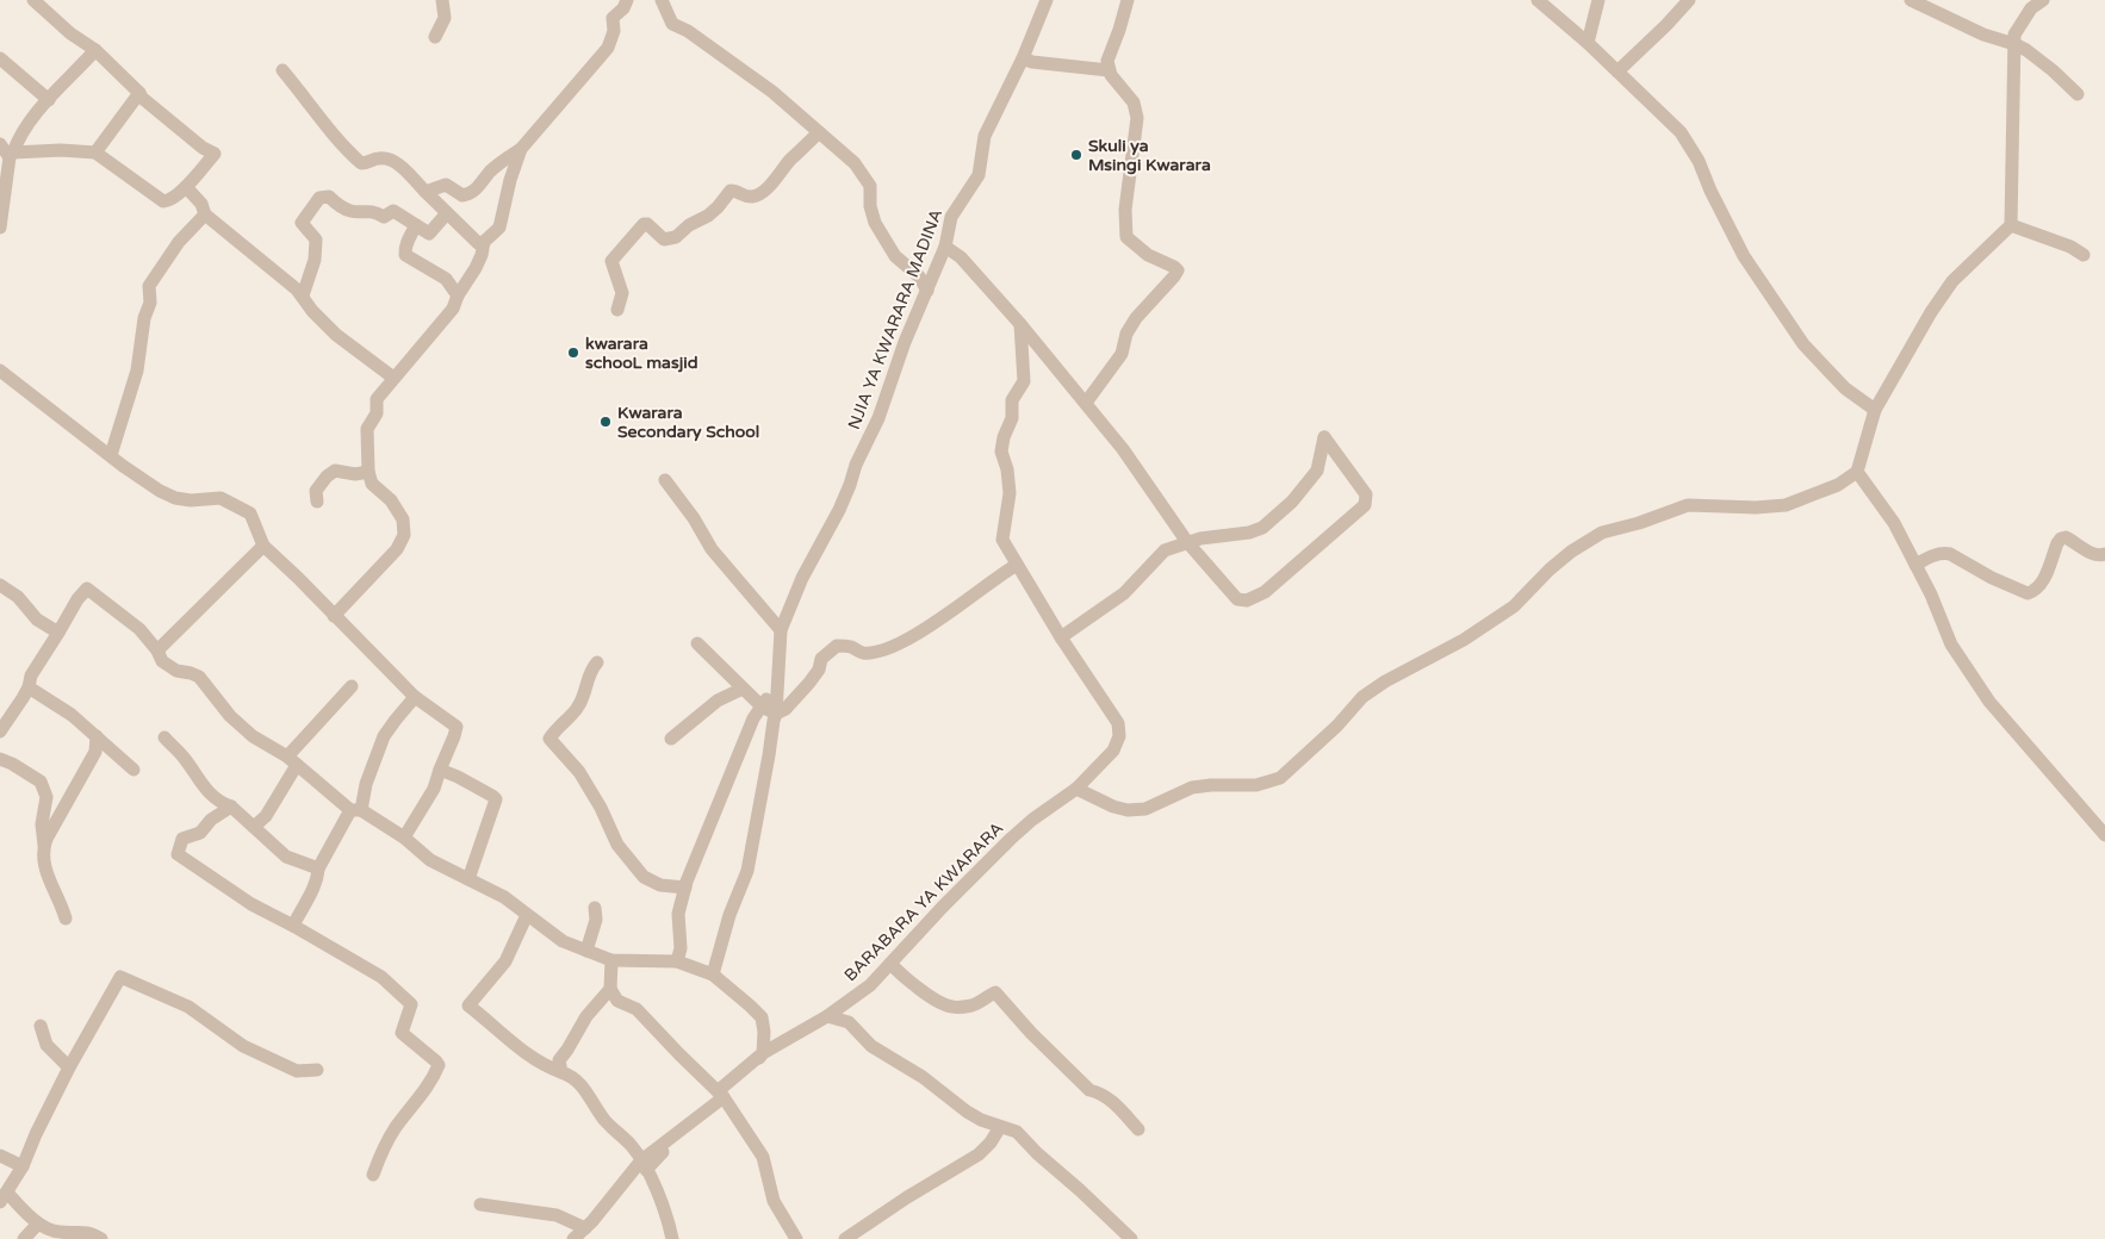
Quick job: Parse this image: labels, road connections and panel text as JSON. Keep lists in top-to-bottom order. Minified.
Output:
{"streets":{"street":["NJIA YA KWARARA MADINA","BARABARA YA KWARARA"]},"places":["Skuli ya Msingi Kwarara","kwarara schooL masjid","Kwarara Secondary School"]}
